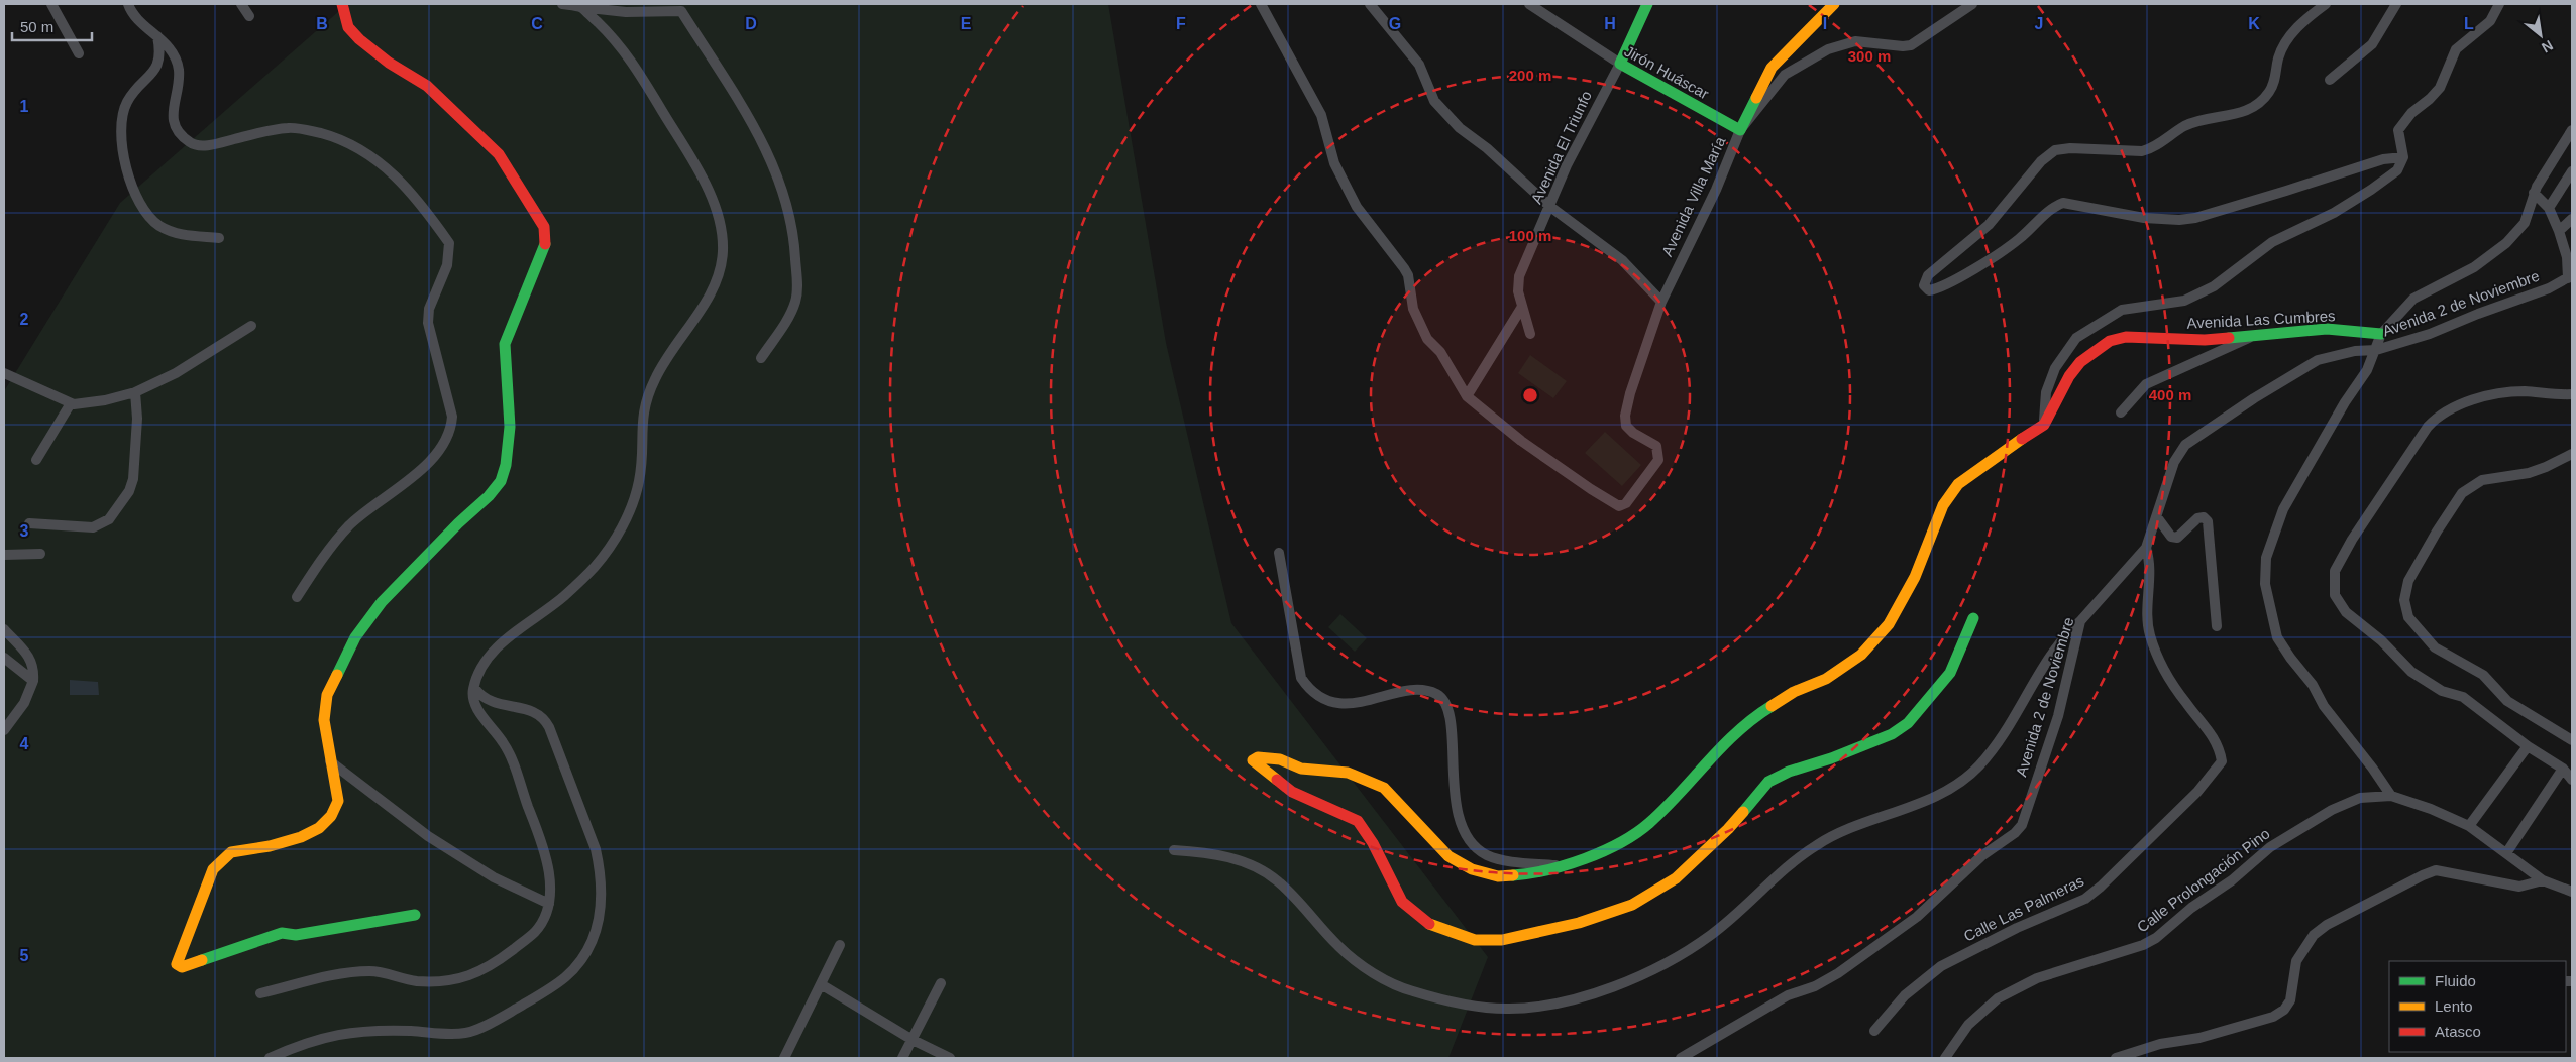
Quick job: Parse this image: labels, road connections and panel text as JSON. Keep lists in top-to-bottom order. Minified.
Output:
{"streets":{"street":["Jirón Huáscar","Avenida El Triunfo","Avenida Villa María","Avenida 2 de Noviembre","Avenida Las Cumbres","Calle Prolongación Pino","Calle Las Palmeras"]},"crossings":[["Jirón Huáscar","Avenida El Triunfo"],["Jirón Huáscar","Avenida Villa María"],["Avenida 2 de Noviembre","Calle Las Palmeras"]],"legend":["Fluido","Lento","Atasco"],"scale_bar":"50 m","north":"bottom right","grid":{"columns":["B","C","D","E","F","G","H","I","J","K","L"],"rows":["1","2","3","4","5"]},"rings":["300 m","200 m","100 m","400 m"]}
